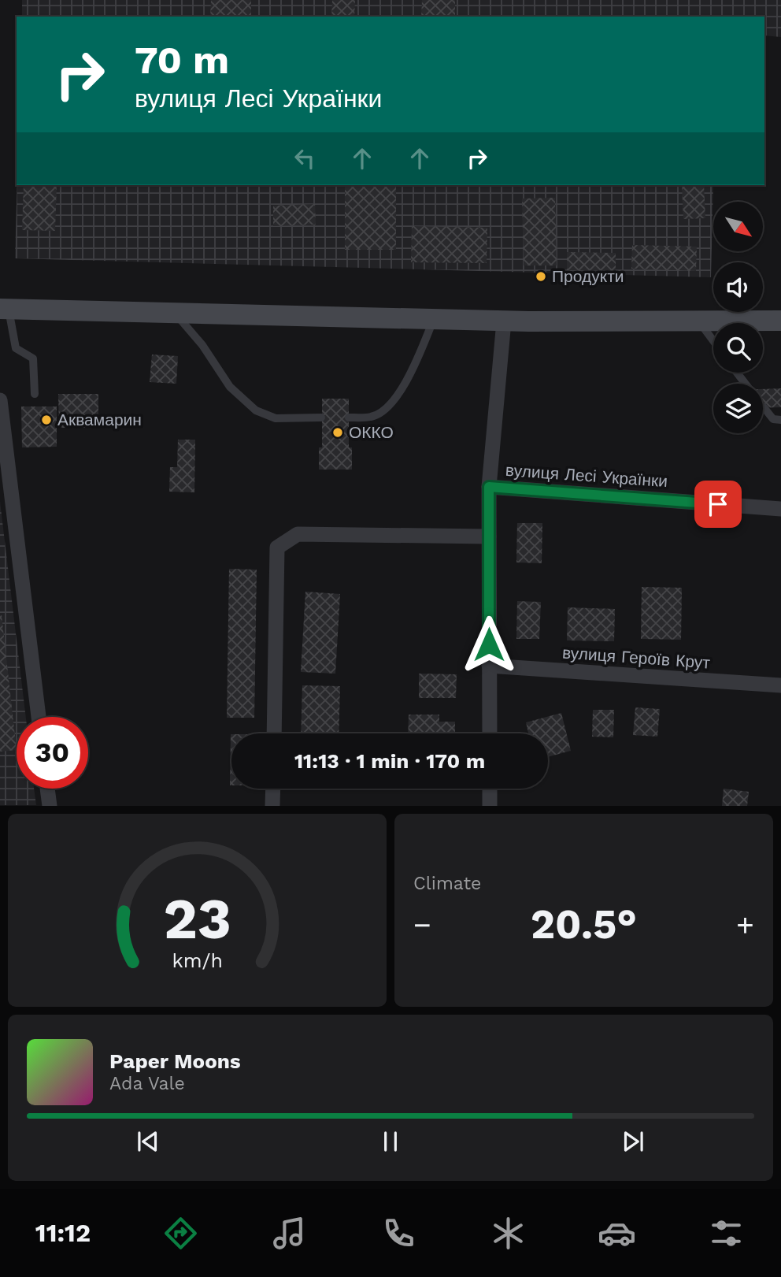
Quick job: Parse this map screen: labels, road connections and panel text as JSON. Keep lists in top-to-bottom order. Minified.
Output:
{"streets":{"street":["вулиця Лесі Українки","вулиця Героїв Крут"]},"places":["Продукти","Аквамарин","ОККО"],"north":"bottom right","page":{"turn":["70 m","вулиця Лесі Українки"],"limit":"30","trip":"11:13 · 1 min · 170 m","tile":"Climate","heat":["−","20.5°","+"],"song":["Paper Moons","Ada Vale"],"tabs":"11:12","gauge":["23","km/h"]}}
